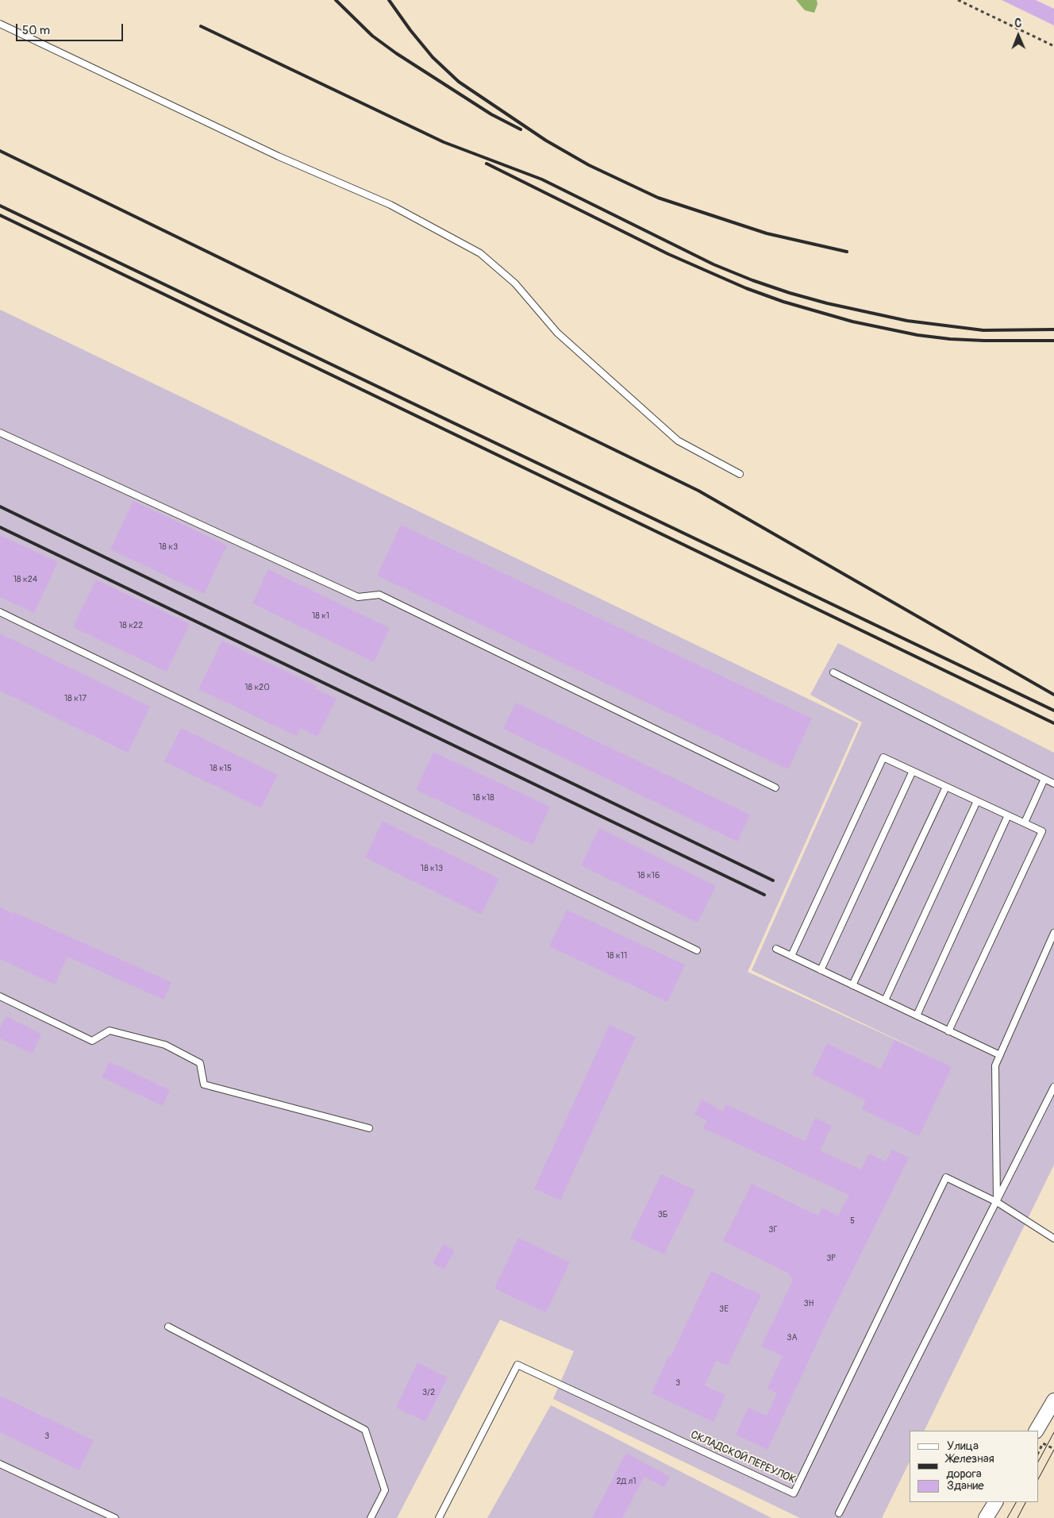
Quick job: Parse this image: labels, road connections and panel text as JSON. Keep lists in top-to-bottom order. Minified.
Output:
{"streets":{"lane":["СКЛАДСКОЙ ПЕРЕУЛОК"]},"house_numbers":["18 к3","18 к24","18 к1","18 к22","18 к20","18 к17","18 к15","18 к18","18 к13","18 к16","18 к11","3Б","5","3Г","3Р","3Н","3Е","3А","3","3/2","3","2Д л1"],"legend":["Улица","Железная дорога","Здание"],"scale_bar":"50 m","north":"top"}
